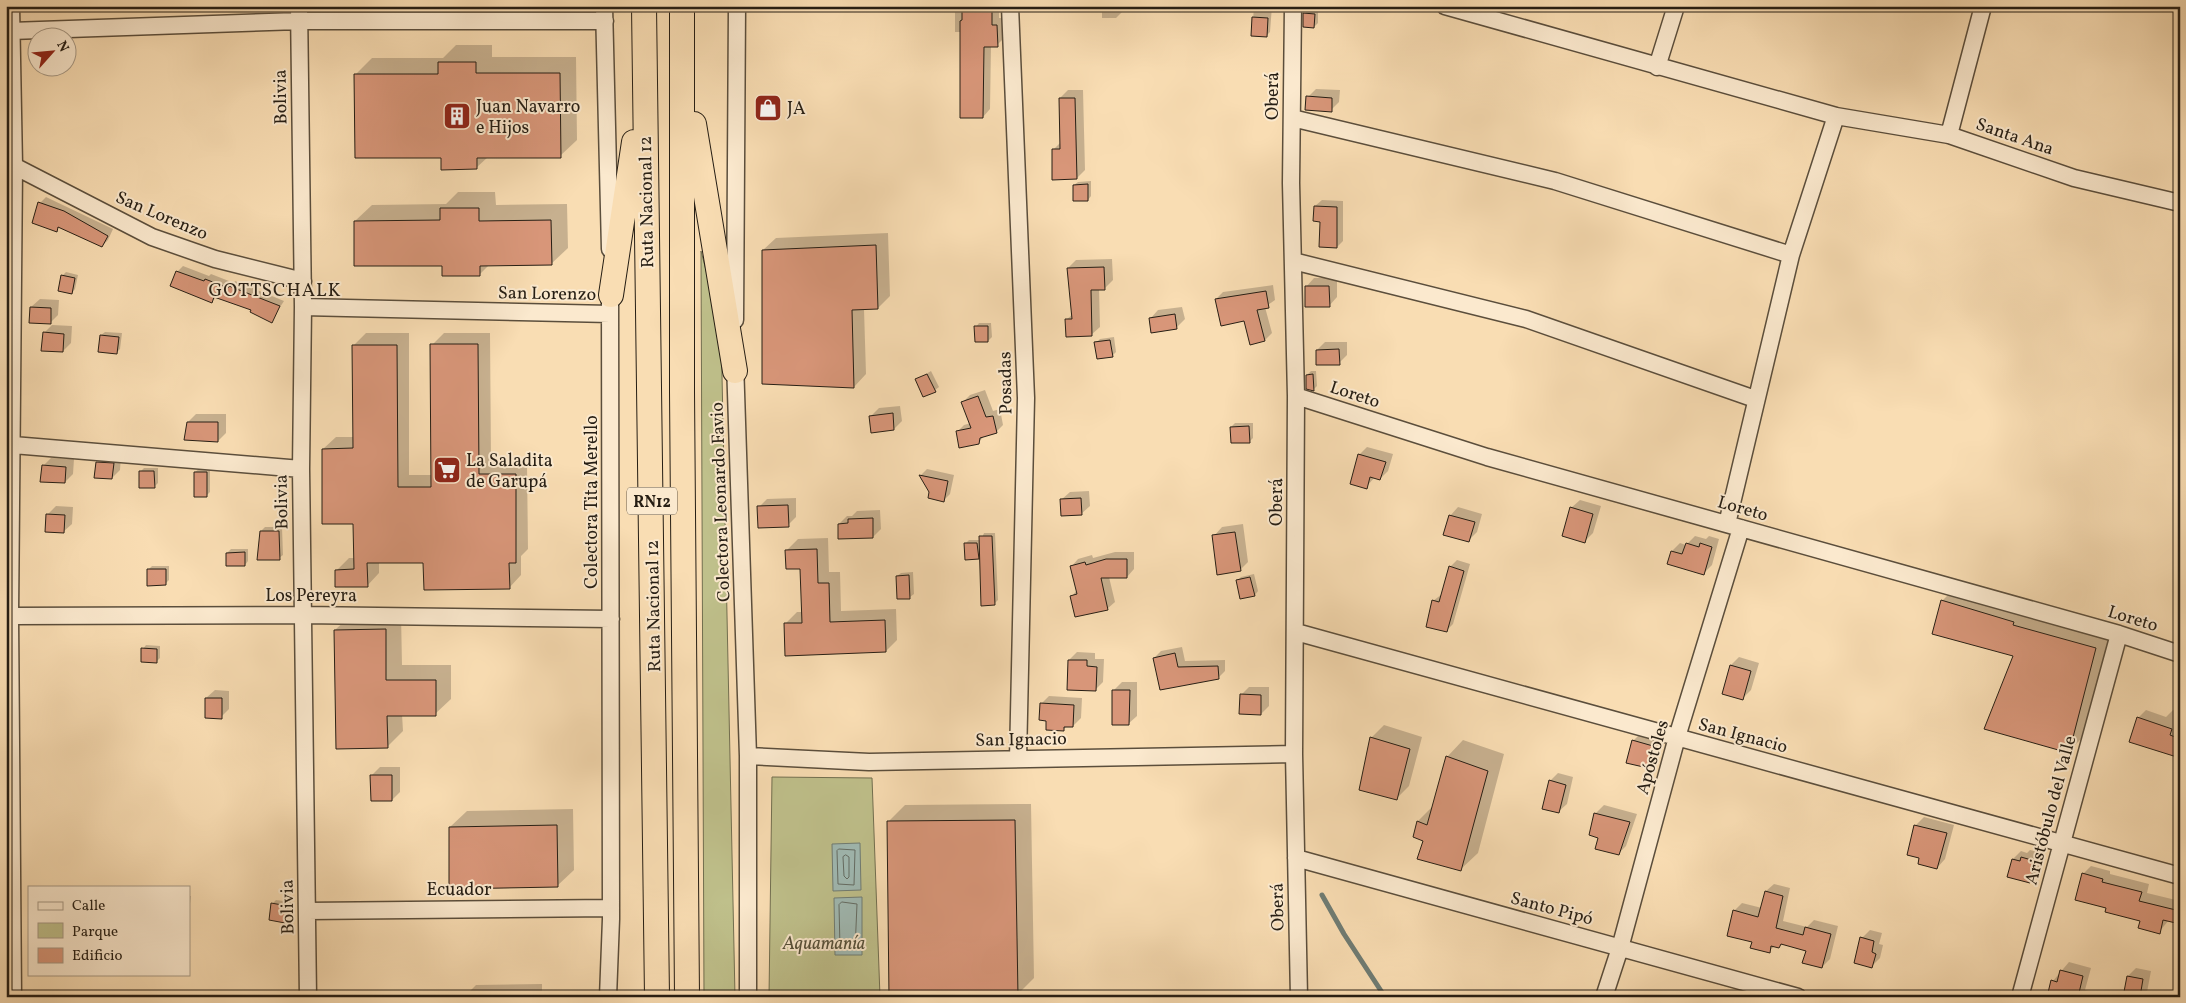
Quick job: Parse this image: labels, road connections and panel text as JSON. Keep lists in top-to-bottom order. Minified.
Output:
{"streets":{"highway":["Ruta Nacional 12","RN12"],"street":["Oberá","Bolivia","Santa Ana","San Lorenzo","Posadas","Loreto","Colectora Tita Merello","Colectora Leonardo Favio","Los Pereyra","San Ignacio","Apóstoles","Aristóbulo del Valle","Ecuador","Santo Pipó"]},"crossings":[["Oberá","Loreto"],["Oberá","San Ignacio"],["Oberá","Santo Pipó"],["Bolivia","San Lorenzo"],["Bolivia","Los Pereyra"],["Bolivia","Ecuador"],["Santa Ana","Apóstoles"],["San Lorenzo","Colectora Tita Merello"],["Posadas","San Ignacio"],["Loreto","Apóstoles"],["Loreto","Aristóbulo del Valle"],["Colectora Tita Merello","Los Pereyra"],["Colectora Tita Merello","Ecuador"],["Colectora Leonardo Favio","San Ignacio"],["San Ignacio","Apóstoles"],["San Ignacio","Aristóbulo del Valle"],["Apóstoles","Santo Pipó"]],"districts":["GOTTSCHALK"],"parks":["Aquamanía"],"places":{"shop":["JA"],"building":["Juan Navarro e Hijos"],"supermarket":["La Saladita de Garupá"]},"legend":["Calle","Parque","Edificio"],"north":"top right"}
